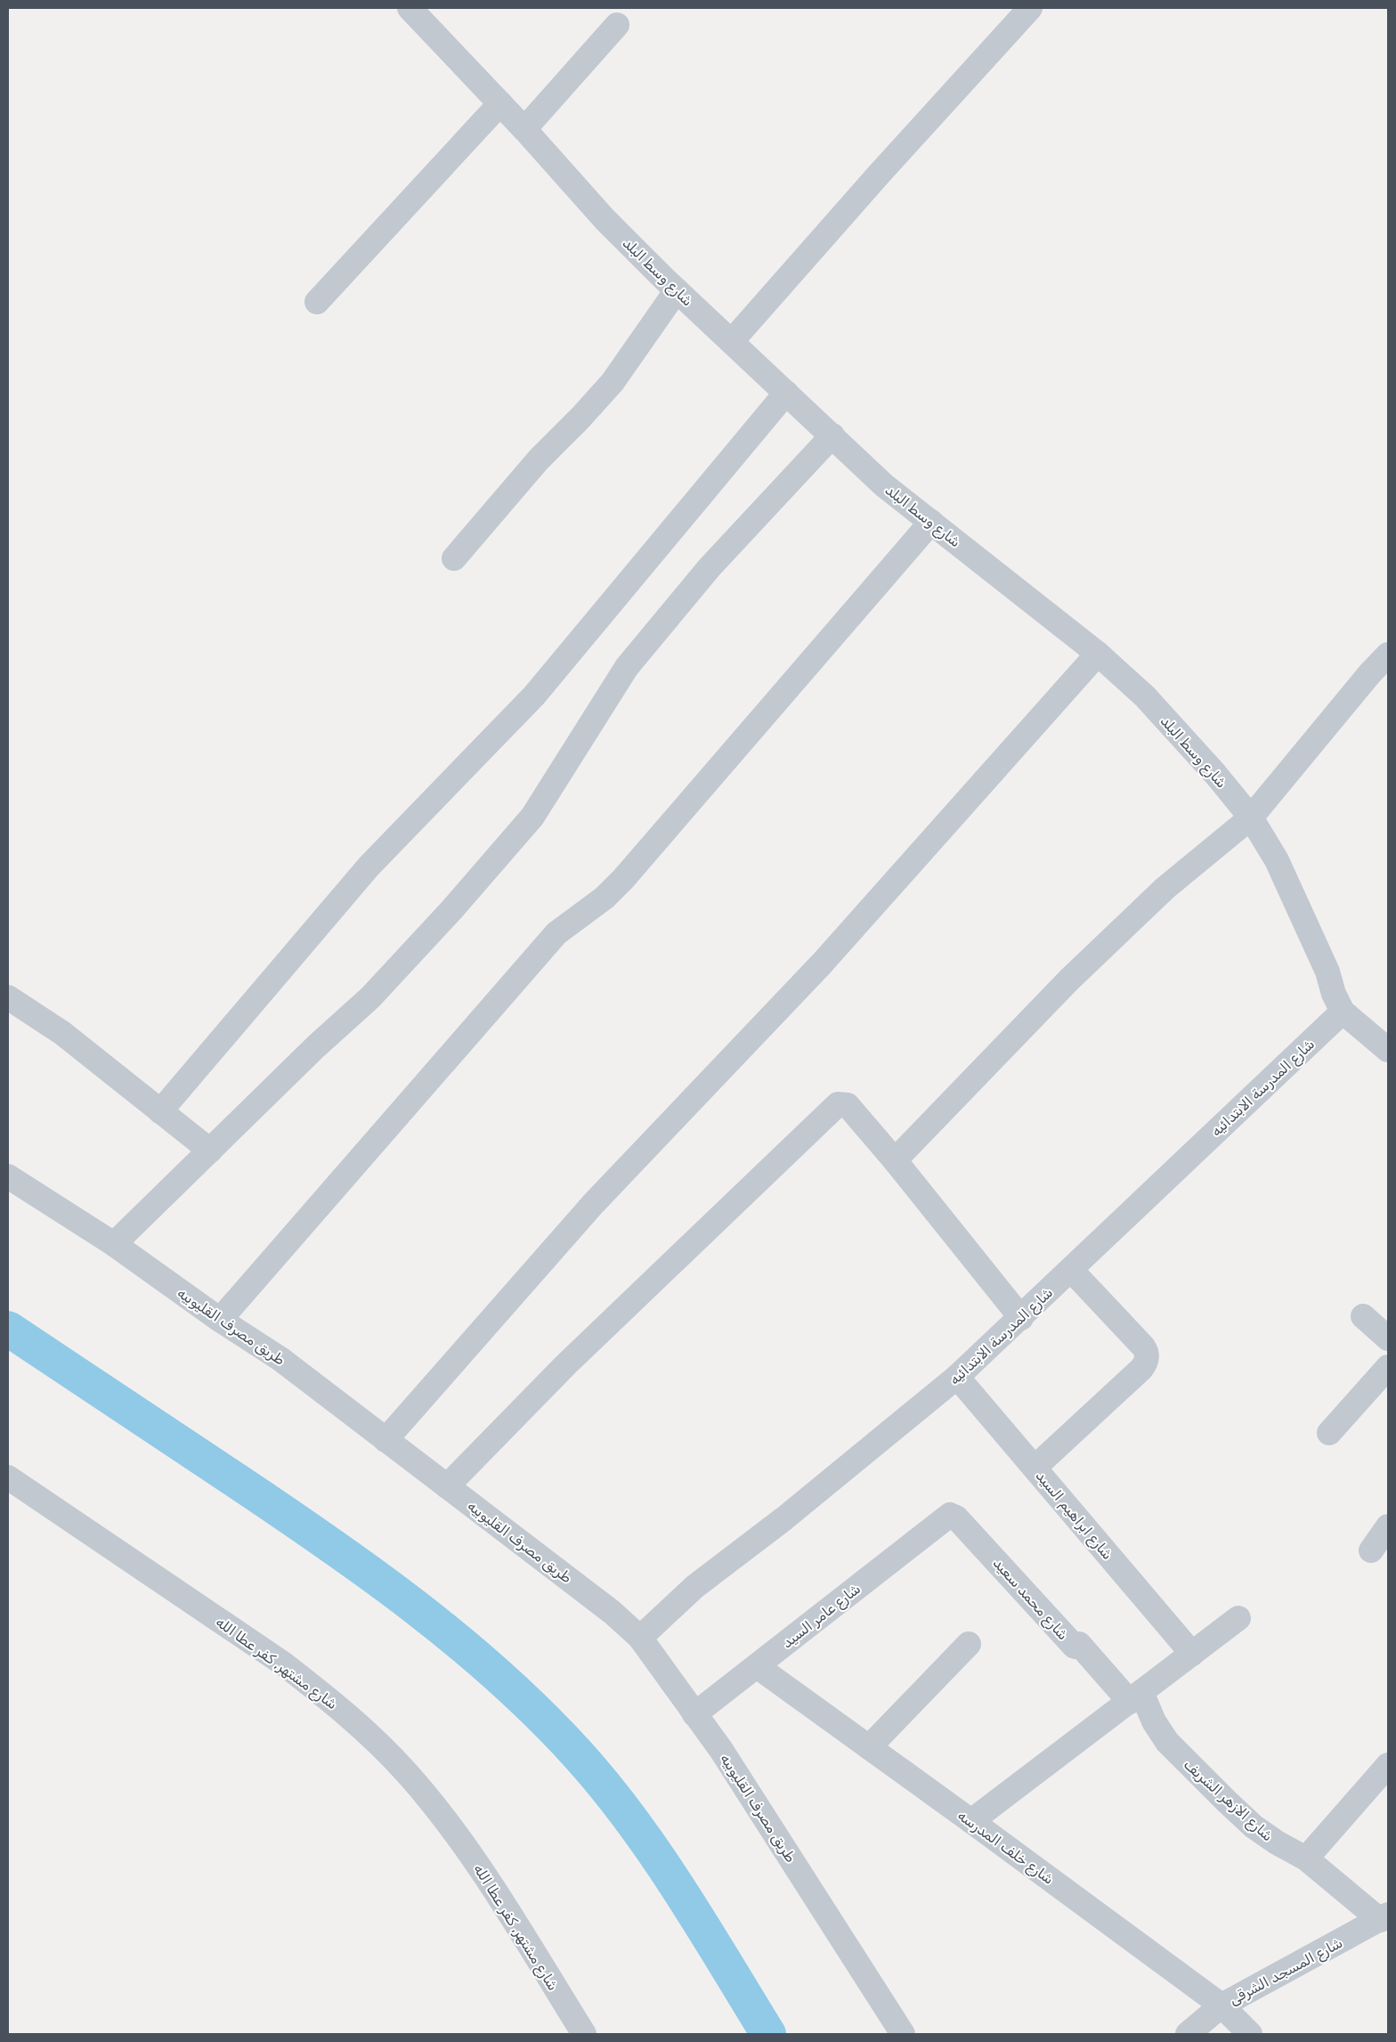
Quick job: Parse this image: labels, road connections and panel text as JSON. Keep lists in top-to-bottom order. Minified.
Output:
{"streets":{"street":["شارع وسط البلد","شارع المدرسة الابتدائيه","طريق مصرف القليوبيه","شارع ابراهيم السيد","شارع محمد سعيد","شارع عامر السيد","شارع مشتهر, كفر عطا الله","شارع الازهر الشريف","شارع خلف المدرسه","شارع المسجد الشرقى"]},"crossings":[["شارع وسط البلد","شارع المدرسة الابتدائيه"],["شارع المدرسة الابتدائيه","طريق مصرف القليوبيه"],["شارع المدرسة الابتدائيه","شارع ابراهيم السيد"],["طريق مصرف القليوبيه","شارع عامر السيد"],["شارع محمد سعيد","شارع عامر السيد"],["شارع محمد سعيد","شارع الازهر الشريف"],["شارع عامر السيد","شارع خلف المدرسه"],["شارع الازهر الشريف","شارع المسجد الشرقى"],["شارع خلف المدرسه","شارع المسجد الشرقى"]]}
